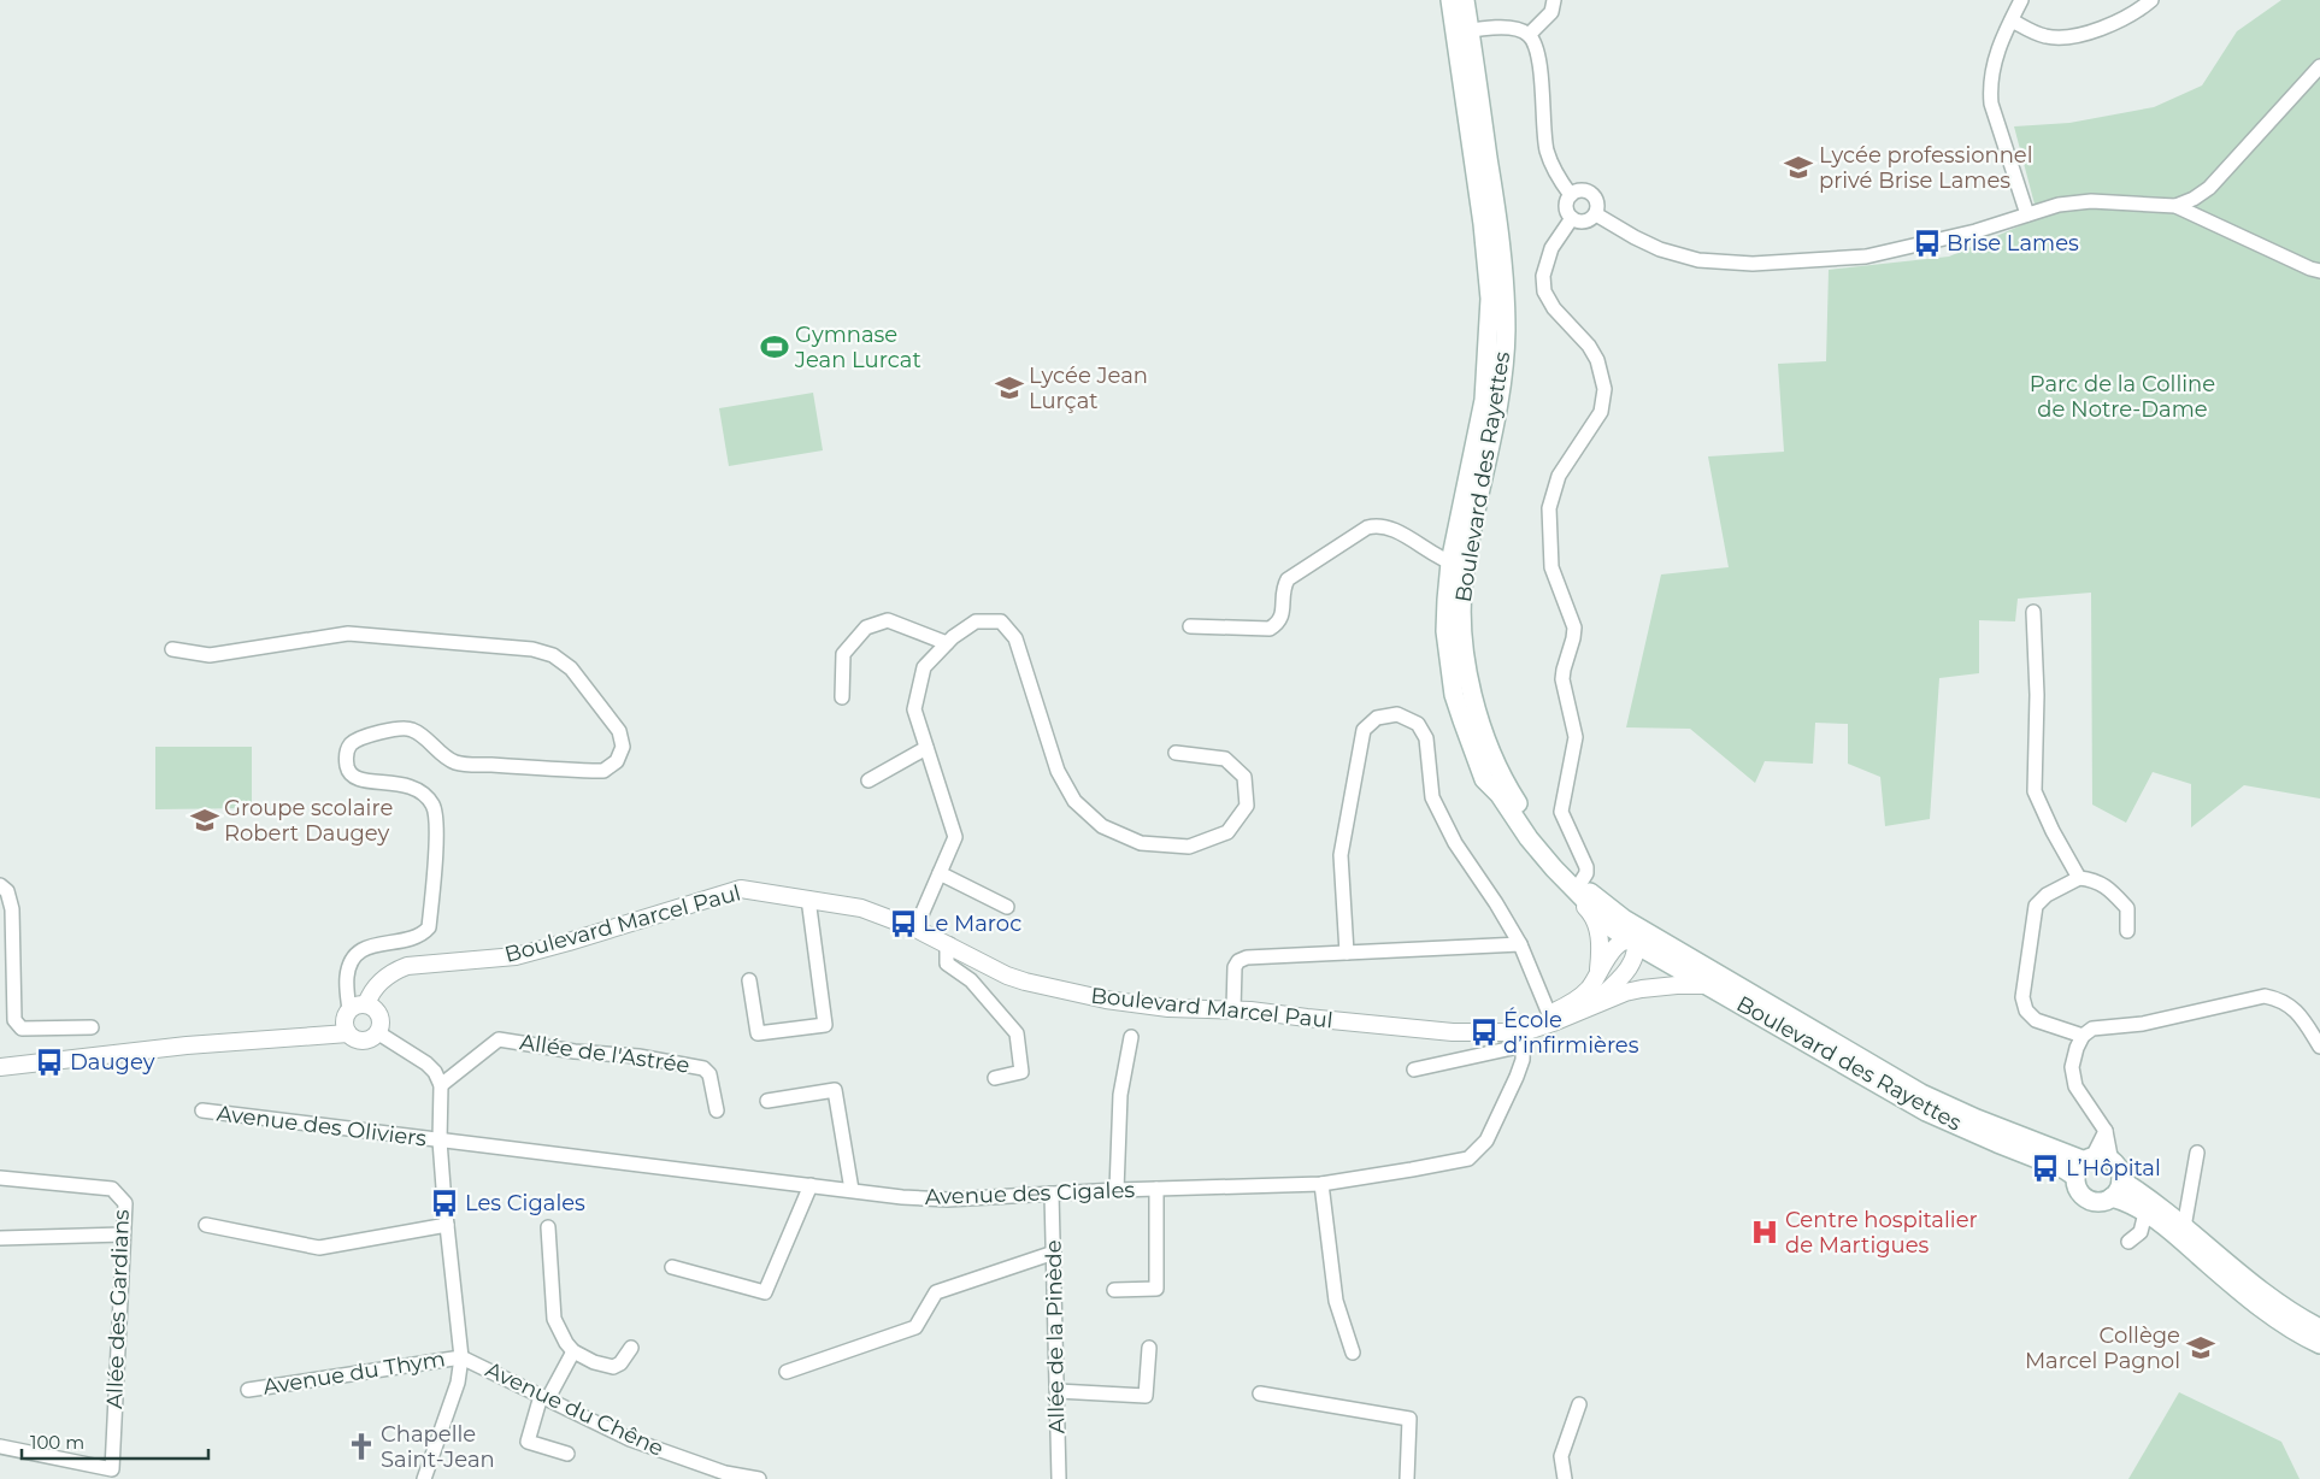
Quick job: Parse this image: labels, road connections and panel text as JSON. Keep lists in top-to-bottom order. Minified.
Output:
{"streets":{"main road":["Boulevard des Rayettes"],"street":["Boulevard Marcel Paul","Allée de l'Astrée","Avenue des Oliviers","Avenue des Cigales","Allée des Gardians","Allée de la Pinède","Avenue du Thym","Avenue du Chêne"]},"crossings":[["Boulevard des Rayettes","Boulevard Marcel Paul"],["Boulevard Marcel Paul","Avenue des Cigales"],["Avenue des Oliviers","Avenue des Cigales"],["Avenue des Cigales","Allée de la Pinède"],["Avenue du Thym","Avenue du Chêne"]],"parks":["Parc de la Colline de Notre-Dame"],"places":{"school or university":["Lycée professionnel privé Brise Lames","Lycée Jean Lurçat","Groupe scolaire Robert Daugey","Collège Marcel Pagnol"],"bus stop":["Brise Lames","Le Maroc","École d’infirmières","Daugey","L’Hôpital","Les Cigales"],"sports":["Gymnase Jean Lurcat"],"hospital":["Centre hospitalier de Martigues"],"church":["Chapelle Saint-Jean"]},"scale_bar":"100 m"}
